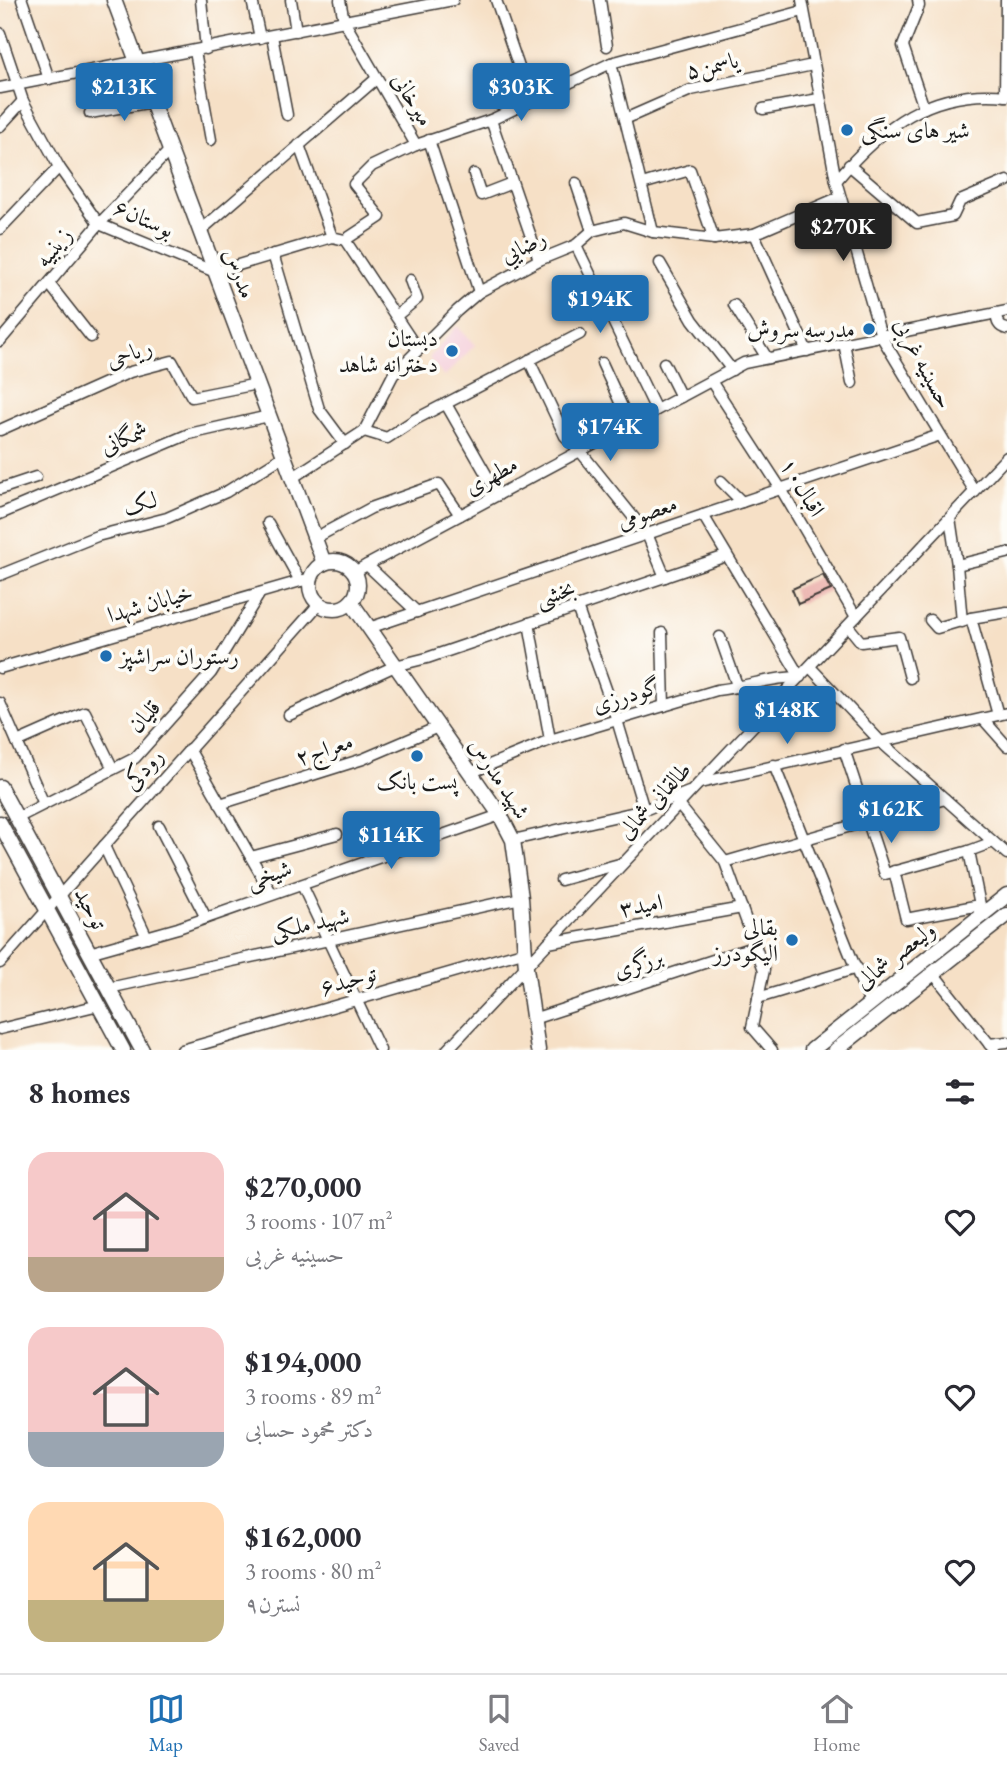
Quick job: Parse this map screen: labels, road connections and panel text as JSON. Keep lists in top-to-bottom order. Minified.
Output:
{"streets":{"main road":["مدرس","شهید مدرس","توحید","ولیعصر شمالی"],"street":["یاسمن۵","میرخانی","بوستان۶","رضایي","زینبیه","ریاحی","حسینیه غربی","شمگانی","مطهری","اقبال۱۰","لک","معصومی","بخشی","خیابان شهدا","گودرزی","قلیان","معراج۲","رودکی","طالقانی شمالی","شیخی","امید۳","شهید ملکی","برزگری","توحید۶"]},"crossings":[["یاسمن۵","حسینیه غربی"],["بوستان۶","زینبیه"],["بوستان۶","مدرس"],["رضایي","مدرس"],["رضایي","حسینیه غربی"],["زینبیه","مدرس"],["مدرس","ریاحی"],["مدرس","شمگانی"],["مدرس","مطهری"],["مدرس","لک"],["مدرس","خیابان شهدا"],["مدرس","رودکی"],["مدرس","شهید مدرس"],["حسینیه غربی","مطهری"],["حسینیه غربی","معصومی"],["حسینیه غربی","طالقانی شمالی"],["مطهری","اقبال۱۰"],["مطهری","خیابان شهدا"],["مطهری","رودکی"],["مطهری","شهید مدرس"],["اقبال۱۰","معصومی"],["اقبال۱۰","طالقانی شمالی"],["معصومی","شهید مدرس"],["بخشی","شهید مدرس"],["خیابان شهدا","قلیان"],["خیابان شهدا","رودکی"],["خیابان شهدا","شهید مدرس"],["گودرزی","شهید مدرس"],["گودرزی","طالقانی شمالی"],["قلیان","توحید"],["معراج۲","شهید مدرس"],["رودکی","شهید مدرس"],["رودکی","توحید"],["شهید مدرس","طالقانی شمالی"],["شهید مدرس","شیخی"],["شهید مدرس","شهید ملکی"],["شهید مدرس","برزگری"],["شهید مدرس","توحید۶"],["طالقانی شمالی","امید۳"],["شیخی","توحید"],["توحید","شهید ملکی"]],"places":["شیر های سنگی","مدرسه سروش","دبستان دخترانه شاهد","رستوران سراشپز","پست بانک","بقالی الیگودرز"],"page":{"price":["$213K","$303K","$270K","$194K","$174K","$148K","$162K","$114K"],"heading":"8 homes","list":[{"name":"$270,000","note":"3 rooms · 107 m² · حسینیه غربی"},{"name":"$194,000","note":"3 rooms · 89 m² · دکتر محمود حسابی"},{"name":"$162,000","note":"3 rooms · 80 m² · نسترن۹"}],"tabs":["Map","Saved","Home"]}}
